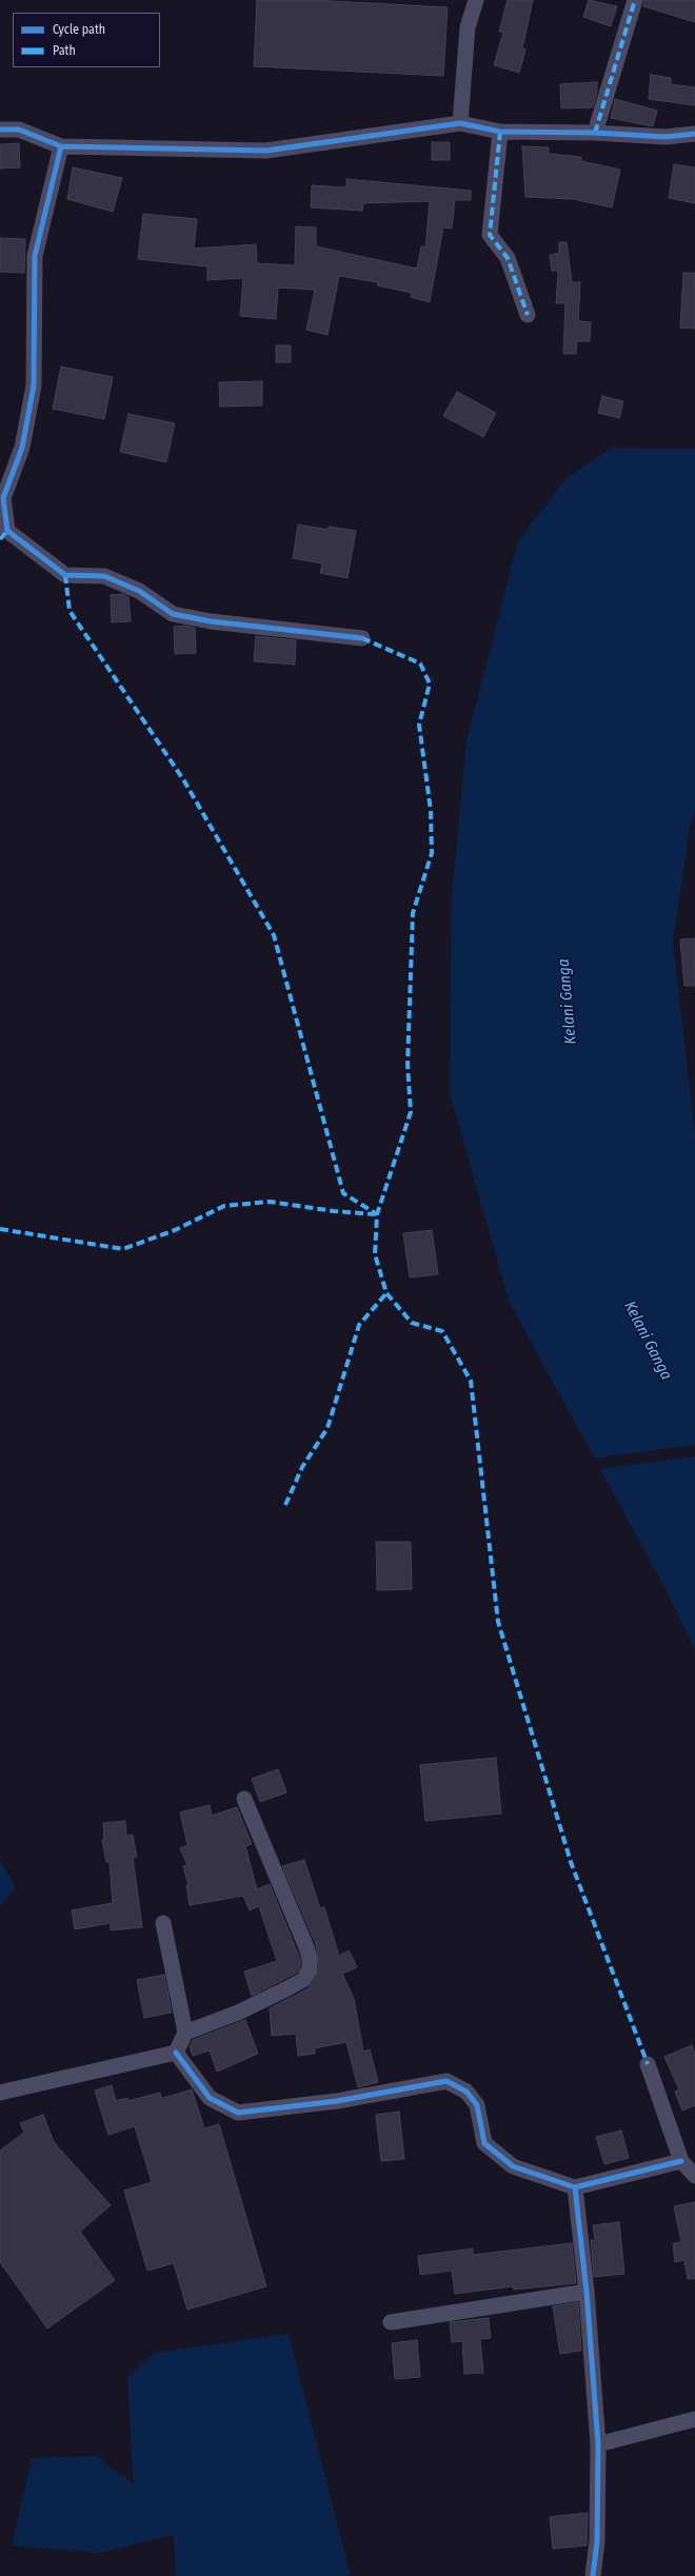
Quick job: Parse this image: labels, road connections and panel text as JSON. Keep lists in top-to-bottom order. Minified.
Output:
{"water":["Kelani Ganga"],"legend":["Cycle path","Path"]}
